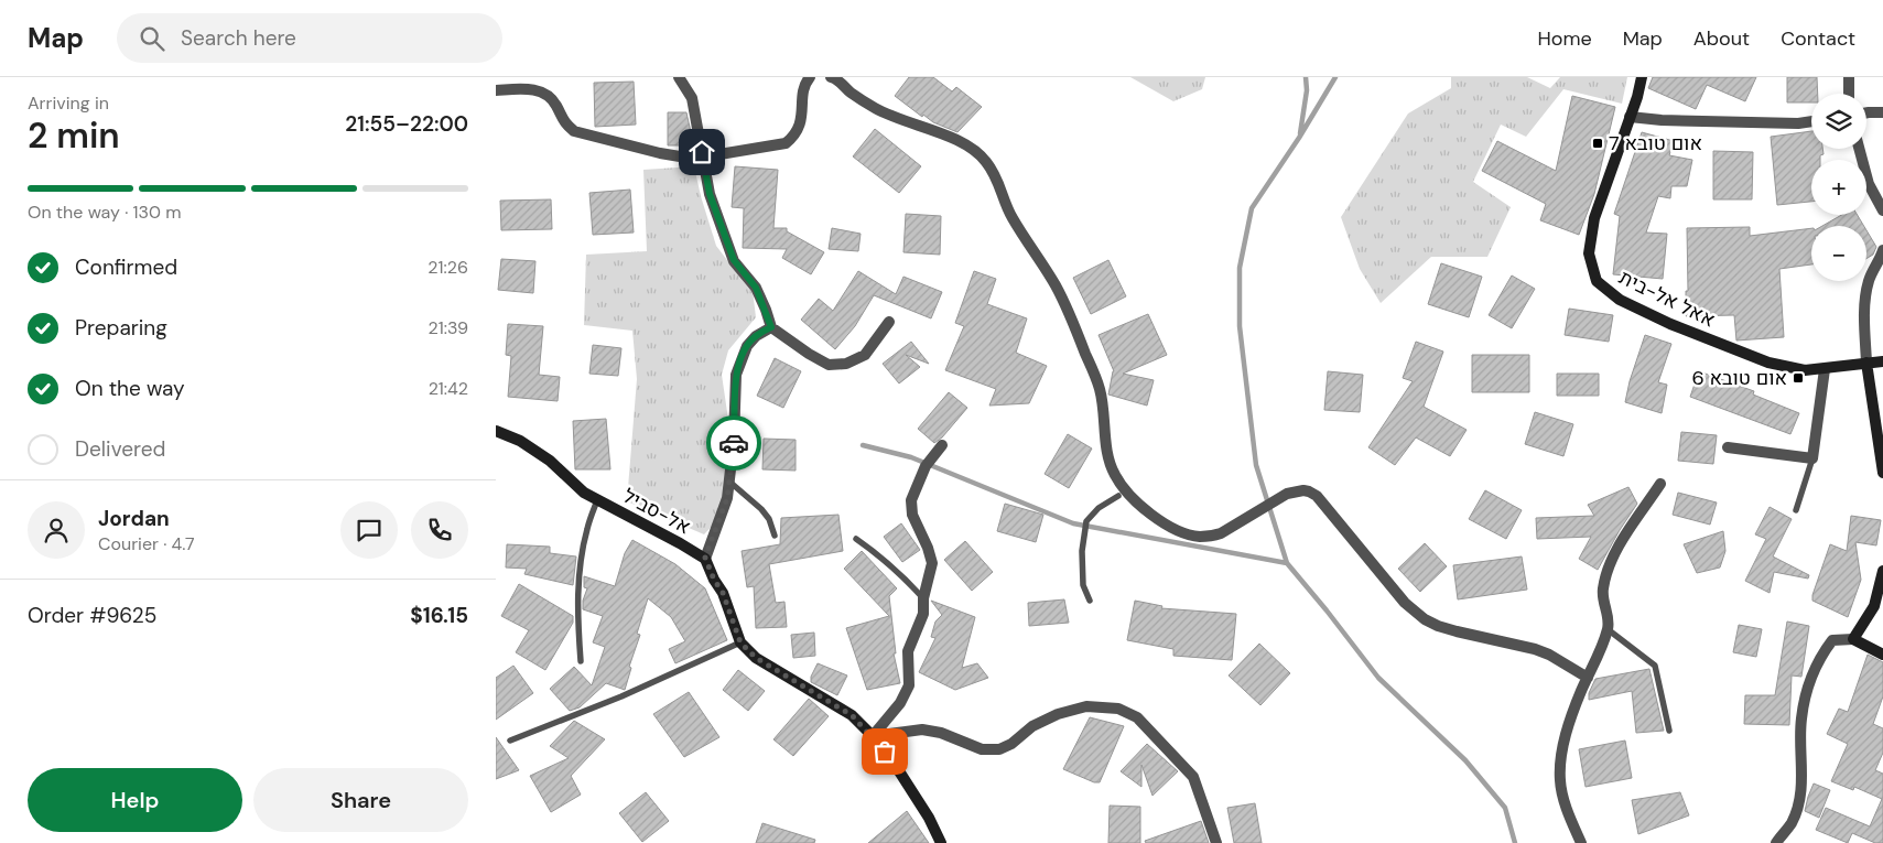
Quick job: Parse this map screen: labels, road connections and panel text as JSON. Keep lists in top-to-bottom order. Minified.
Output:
{"streets":{"street":["אאל אל-בית","אל-סביל"]},"places":{"transit":["אום טובא 7","אום טובא 6"]},"page":{"header":"Map","search":"Search here","nav":["Home","Map","About","Contact"],"heading":["2 min","Arriving in","21:55–22:00"],"panel":["Jordan","Courier · 4.7","Order #9625","$16.15"],"map_buttons":["+","−"],"bar":"On the way · 130 m","list":[["Confirmed","21:26"],["Preparing","21:39"],["On the way","21:42"],"Delivered"],"buttons":["Help","Share"]}}
